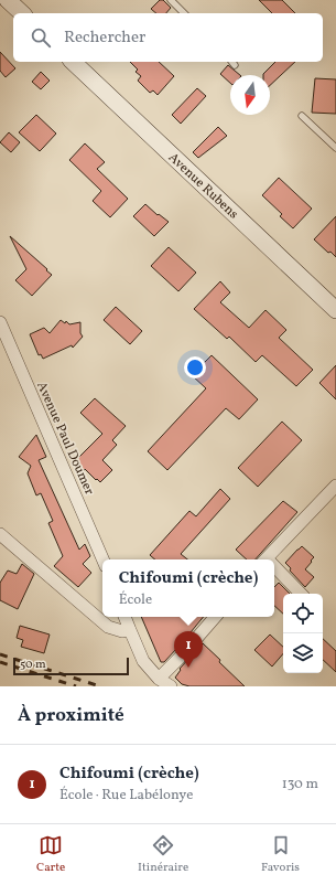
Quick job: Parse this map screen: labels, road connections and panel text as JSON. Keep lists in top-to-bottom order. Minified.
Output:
{"streets":{"main road":["Avenue Rubens"],"street":["Avenue Paul Doumer"]},"scale_bar":"50 m","north":"bottom","page":{"search":"Rechercher","popup":["Chifoumi (crèche)","École"],"pins":"1","scale":"50 m","heading":"À proximité","list":[{"mark":"1","name":"Chifoumi (crèche)","note":"École · Rue Labélonye","value":"130 m"}],"nav":["Carte","Itinéraire","Favoris"]}}
